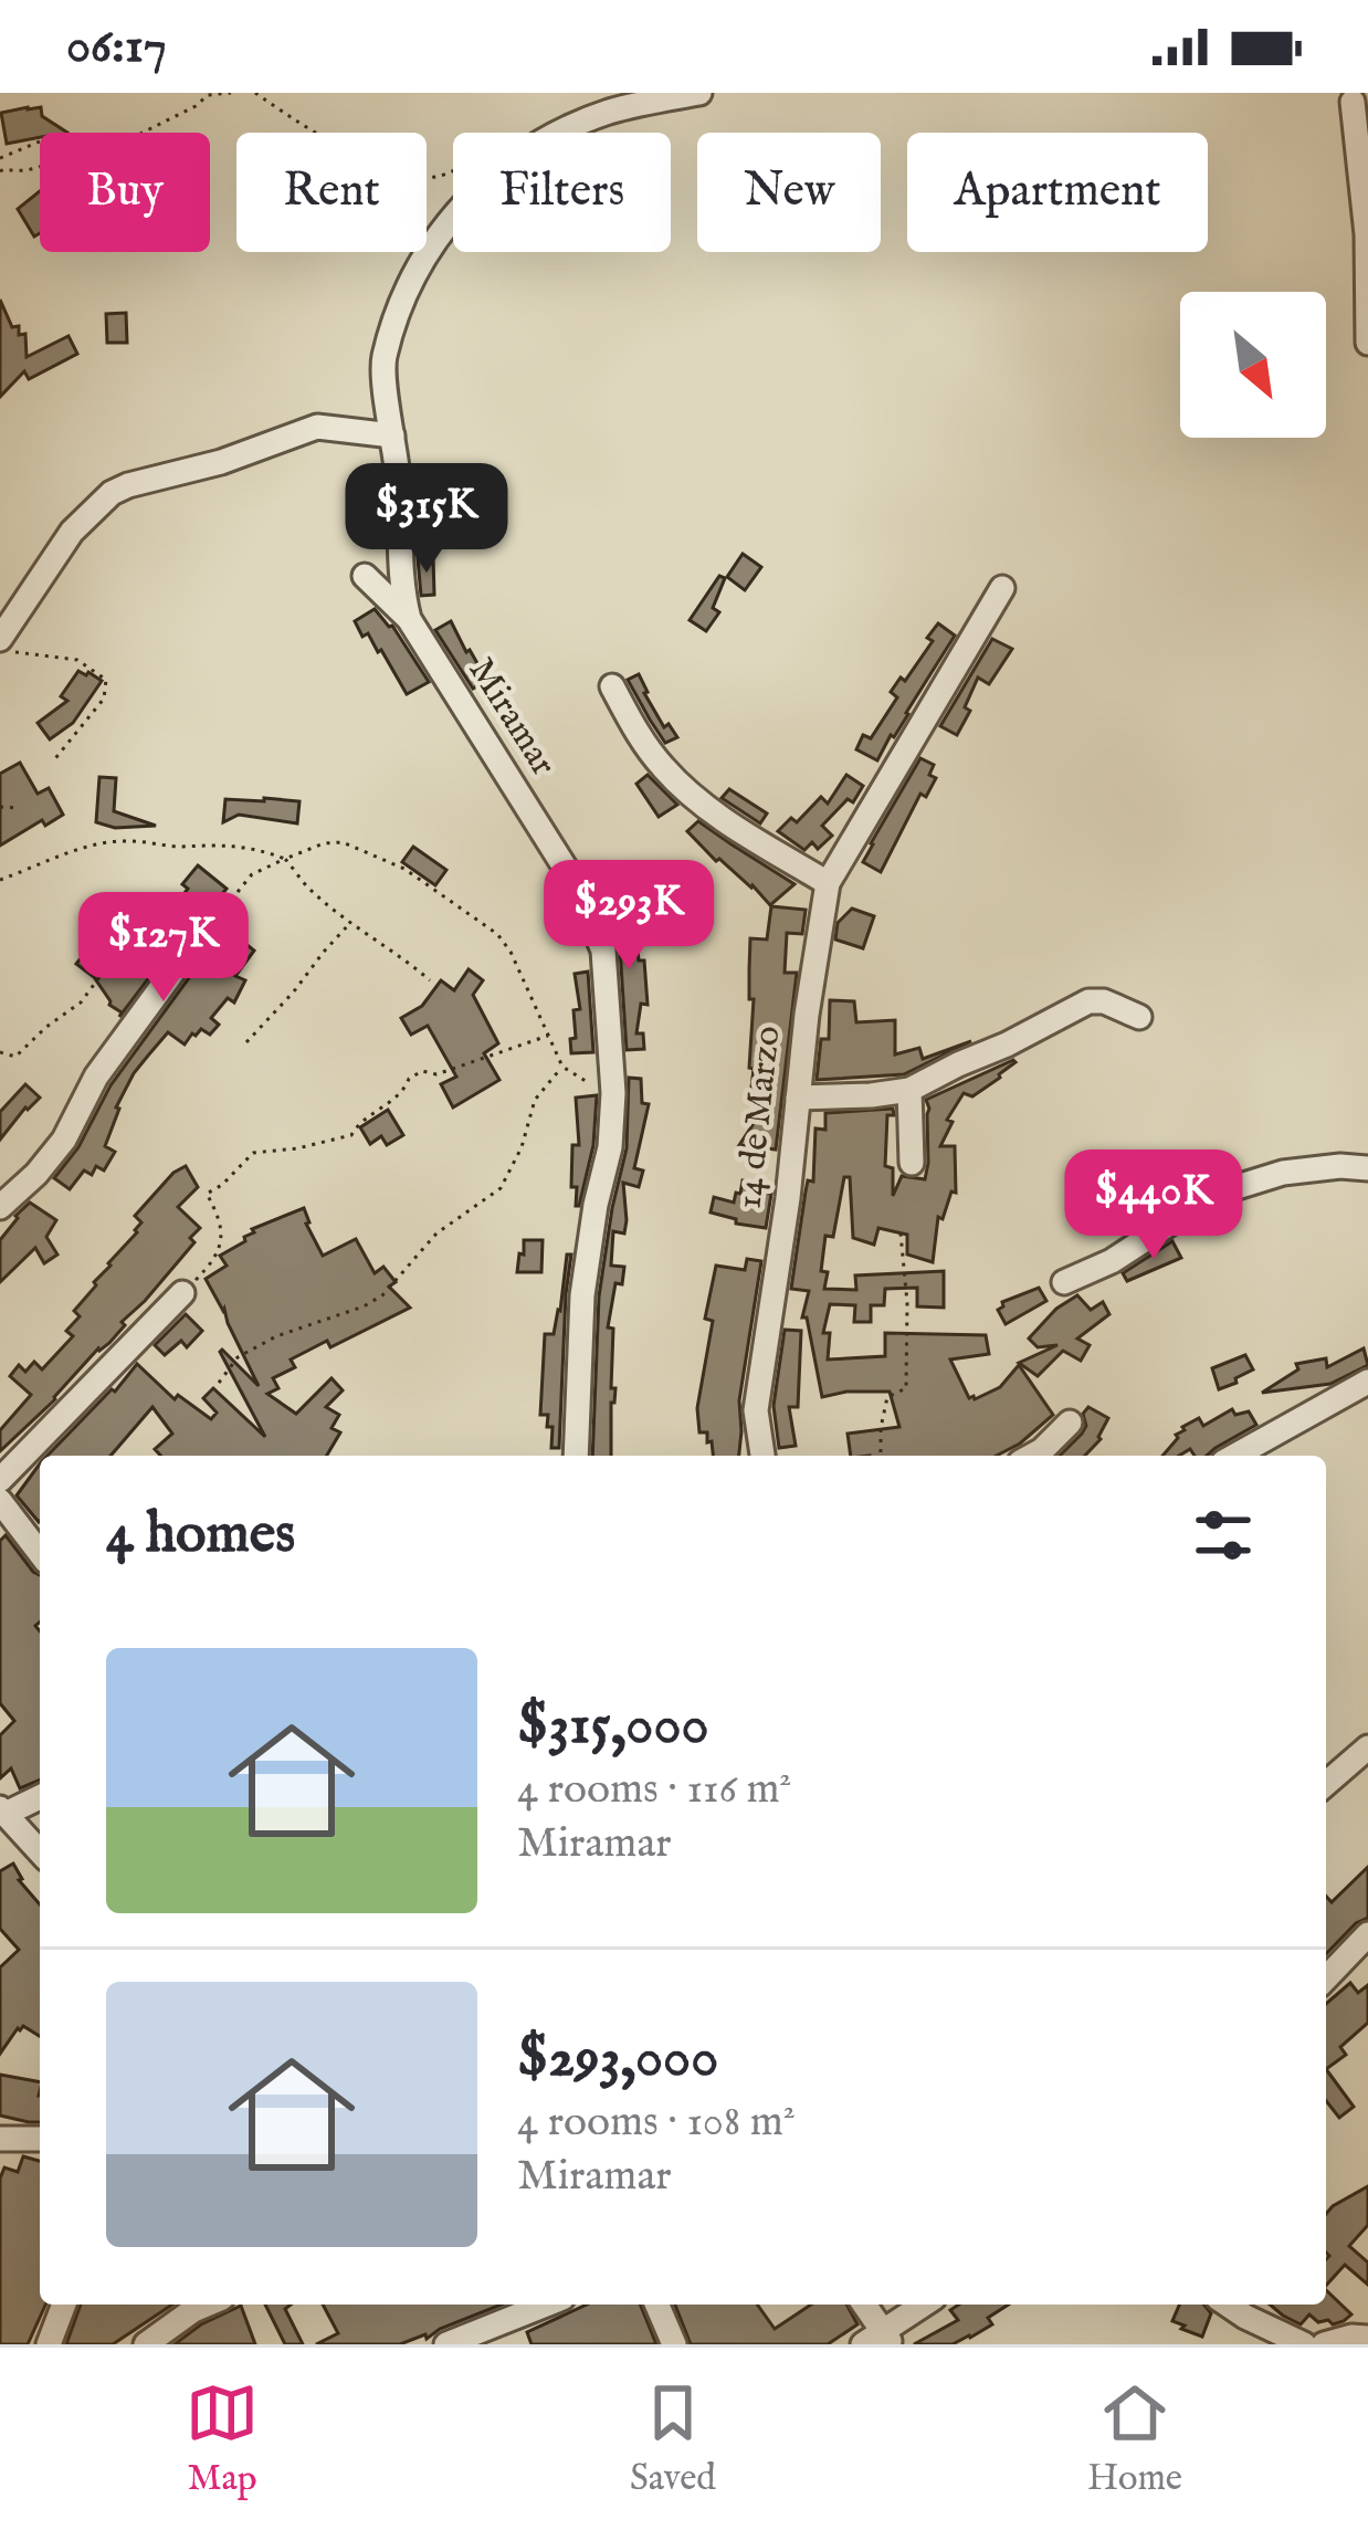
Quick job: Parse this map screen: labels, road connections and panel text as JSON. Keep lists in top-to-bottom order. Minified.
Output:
{"streets":{"street":["Miramar","14 de Marzo"]},"north":"bottom right","page":{"status":"06:17","chip":["Buy","Rent","Filters","New","Apartment"],"price":["$315K","$293K","$127K","$440K"],"heading":"4 homes","list":[{"name":"$315,000","note":"4 rooms · 116 m² · Miramar"},{"name":"$293,000","note":"4 rooms · 108 m² · Miramar"}],"tabs":["Map","Saved","Home"]}}
